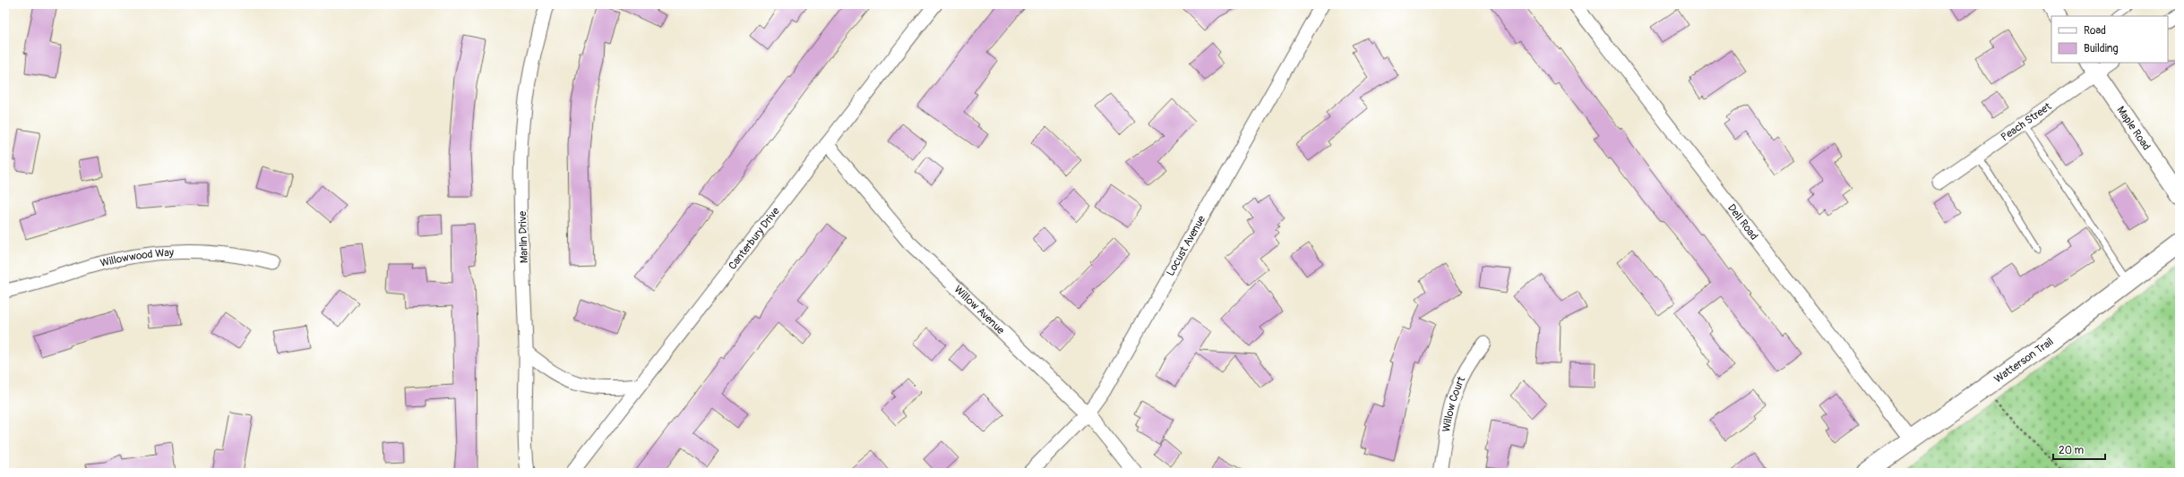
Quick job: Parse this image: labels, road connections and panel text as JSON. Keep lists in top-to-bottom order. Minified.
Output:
{"streets":{"main road":["Watterson Trail"],"street":["Peach Street","Maple Road","Dell Road","Marlin Drive","Canterbury Drive","Locust Avenue","Willowwood Way","Willow Avenue","Willow Court"]},"crossings":[["Peach Street","Maple Road"],["Dell Road","Watterson Trail"],["Canterbury Drive","Willow Avenue"],["Locust Avenue","Willow Avenue"]],"legend":["Road","Building"],"scale_bar":"20 m"}
